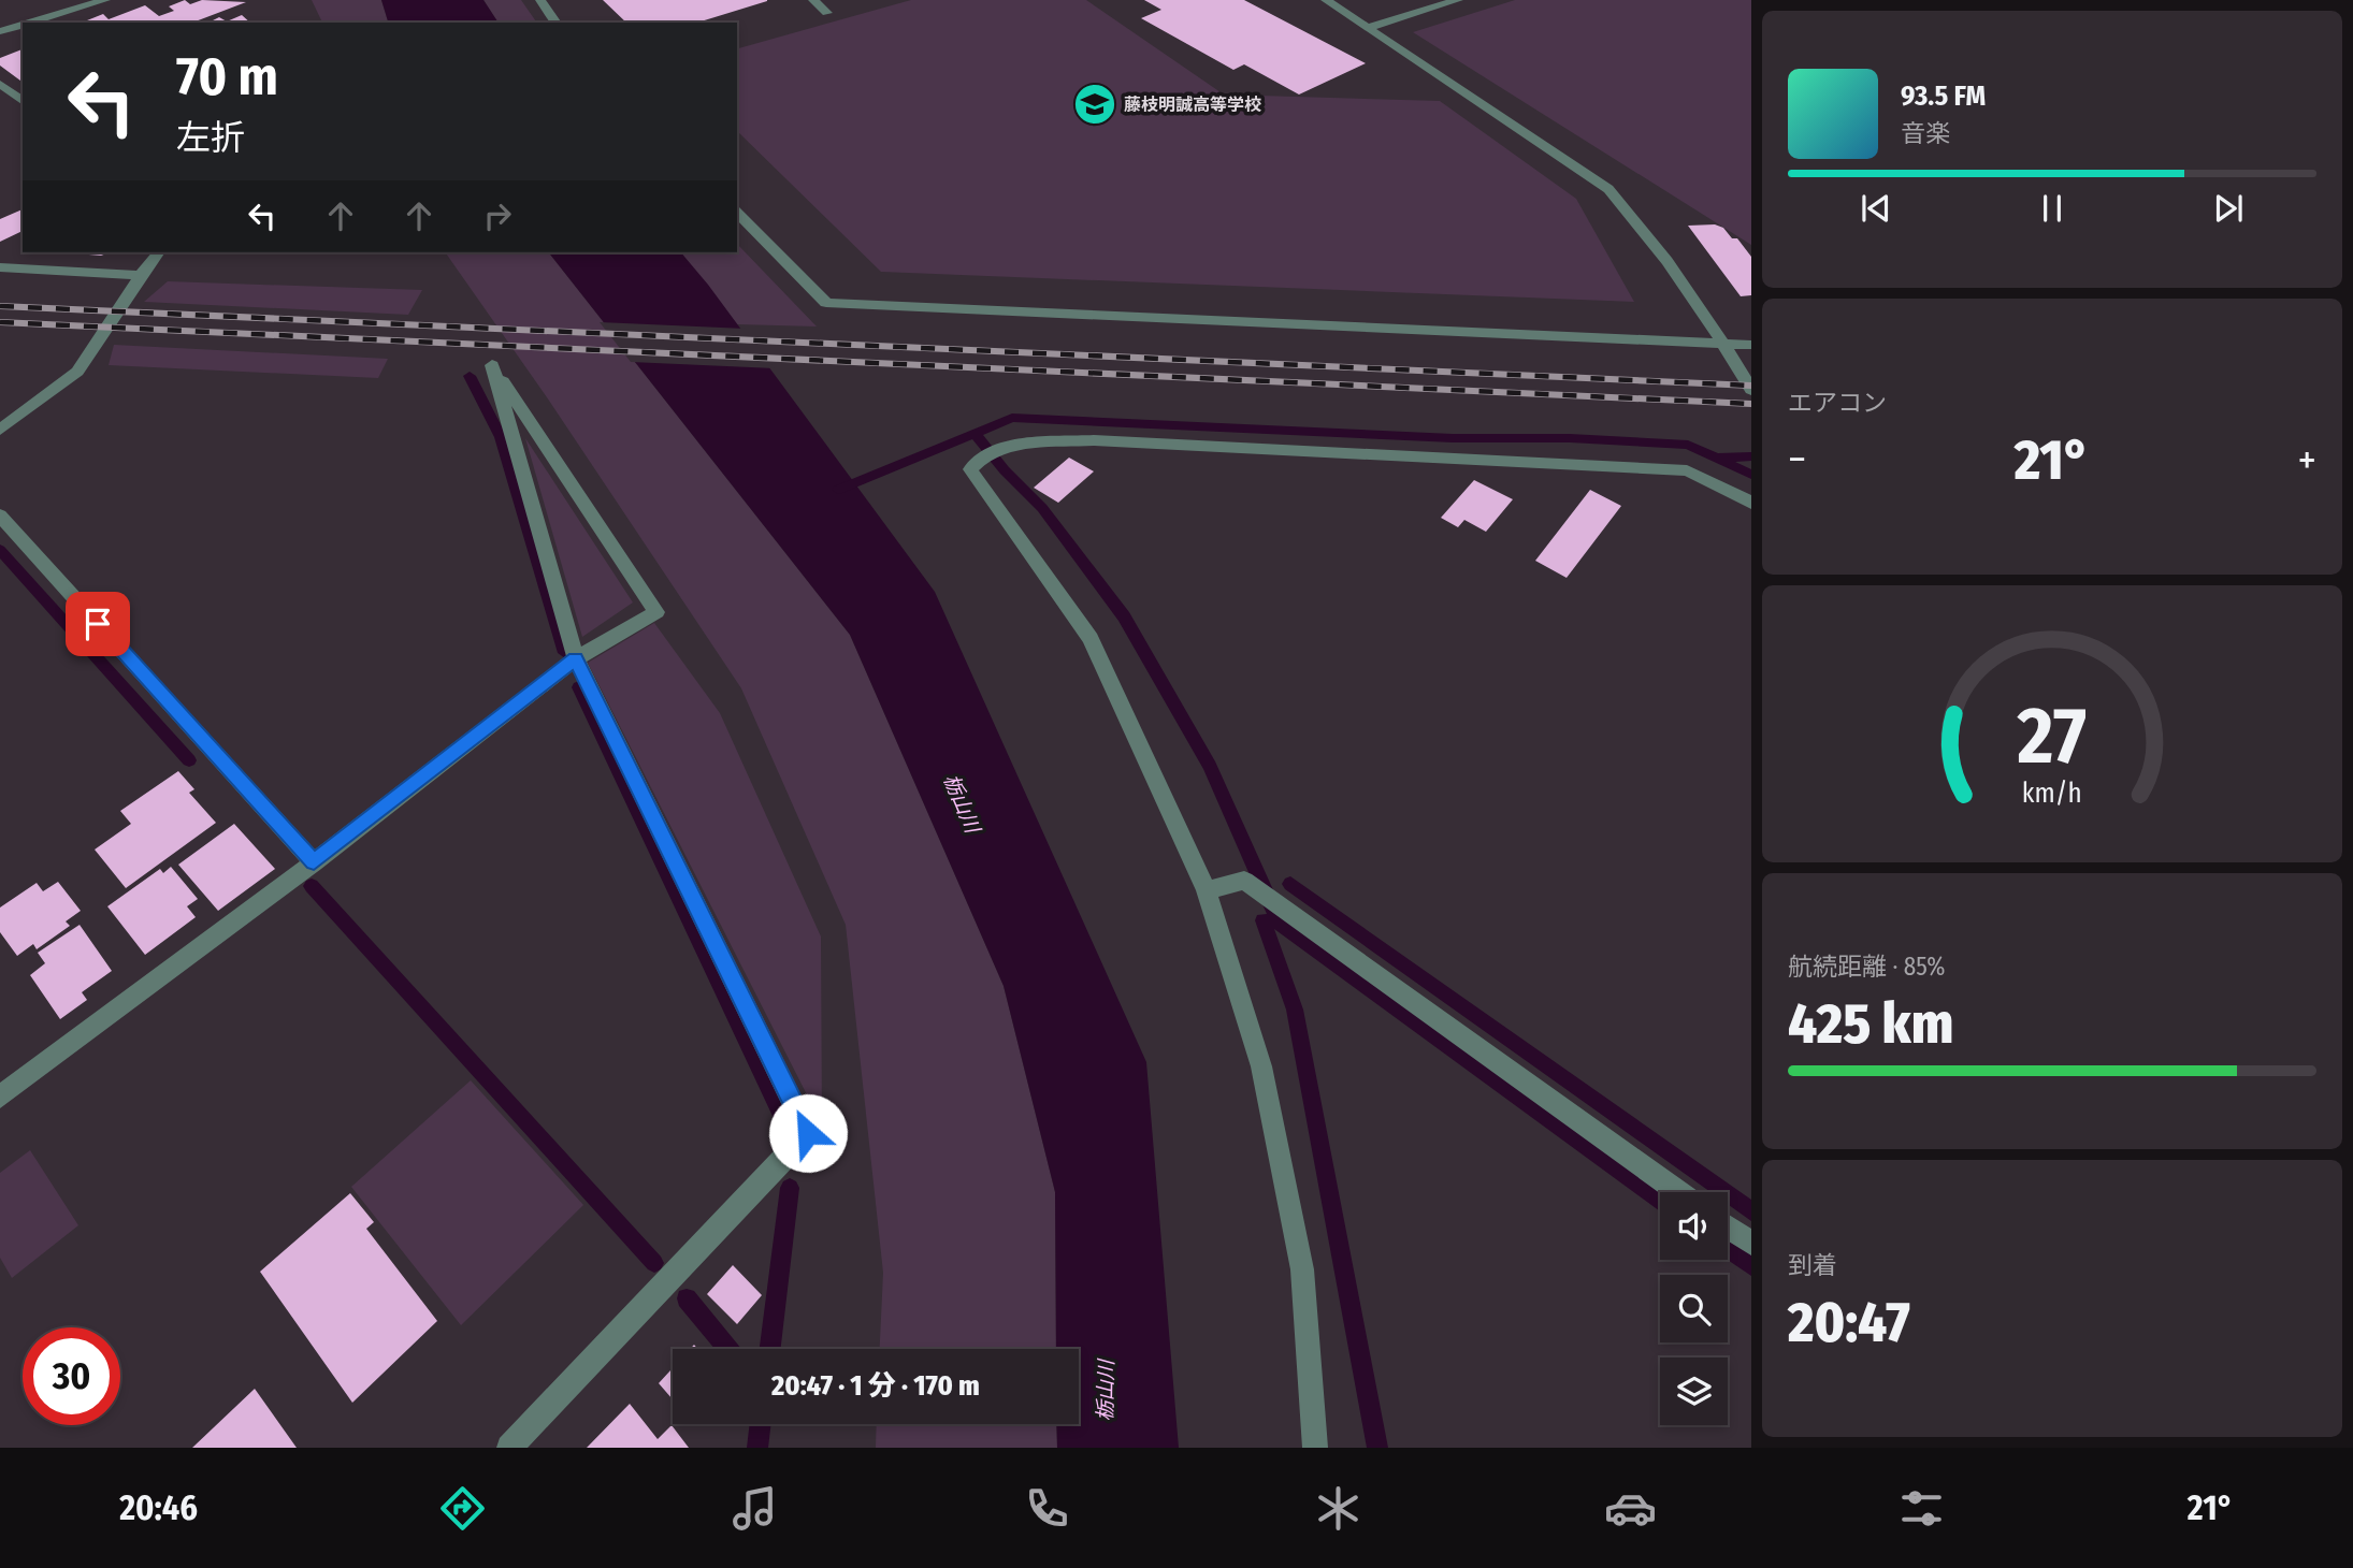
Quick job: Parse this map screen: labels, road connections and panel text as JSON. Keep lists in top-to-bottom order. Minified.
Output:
{"water":["栃山川"],"places":{"school or university":["藤枝明誠高等学校"]},"page":{"turn":["70 m","左折"],"song":["93.5 FM","音楽"],"tile":["エアコン",["航続距離 · 85%","425 km"],["到着","20:47"]],"heat":["−","21°","+"],"limit":"30","trip":"20:47 · 1 分 · 170 m","tabs":["20:46","21°"],"gauge":["27","km/h"]}}
